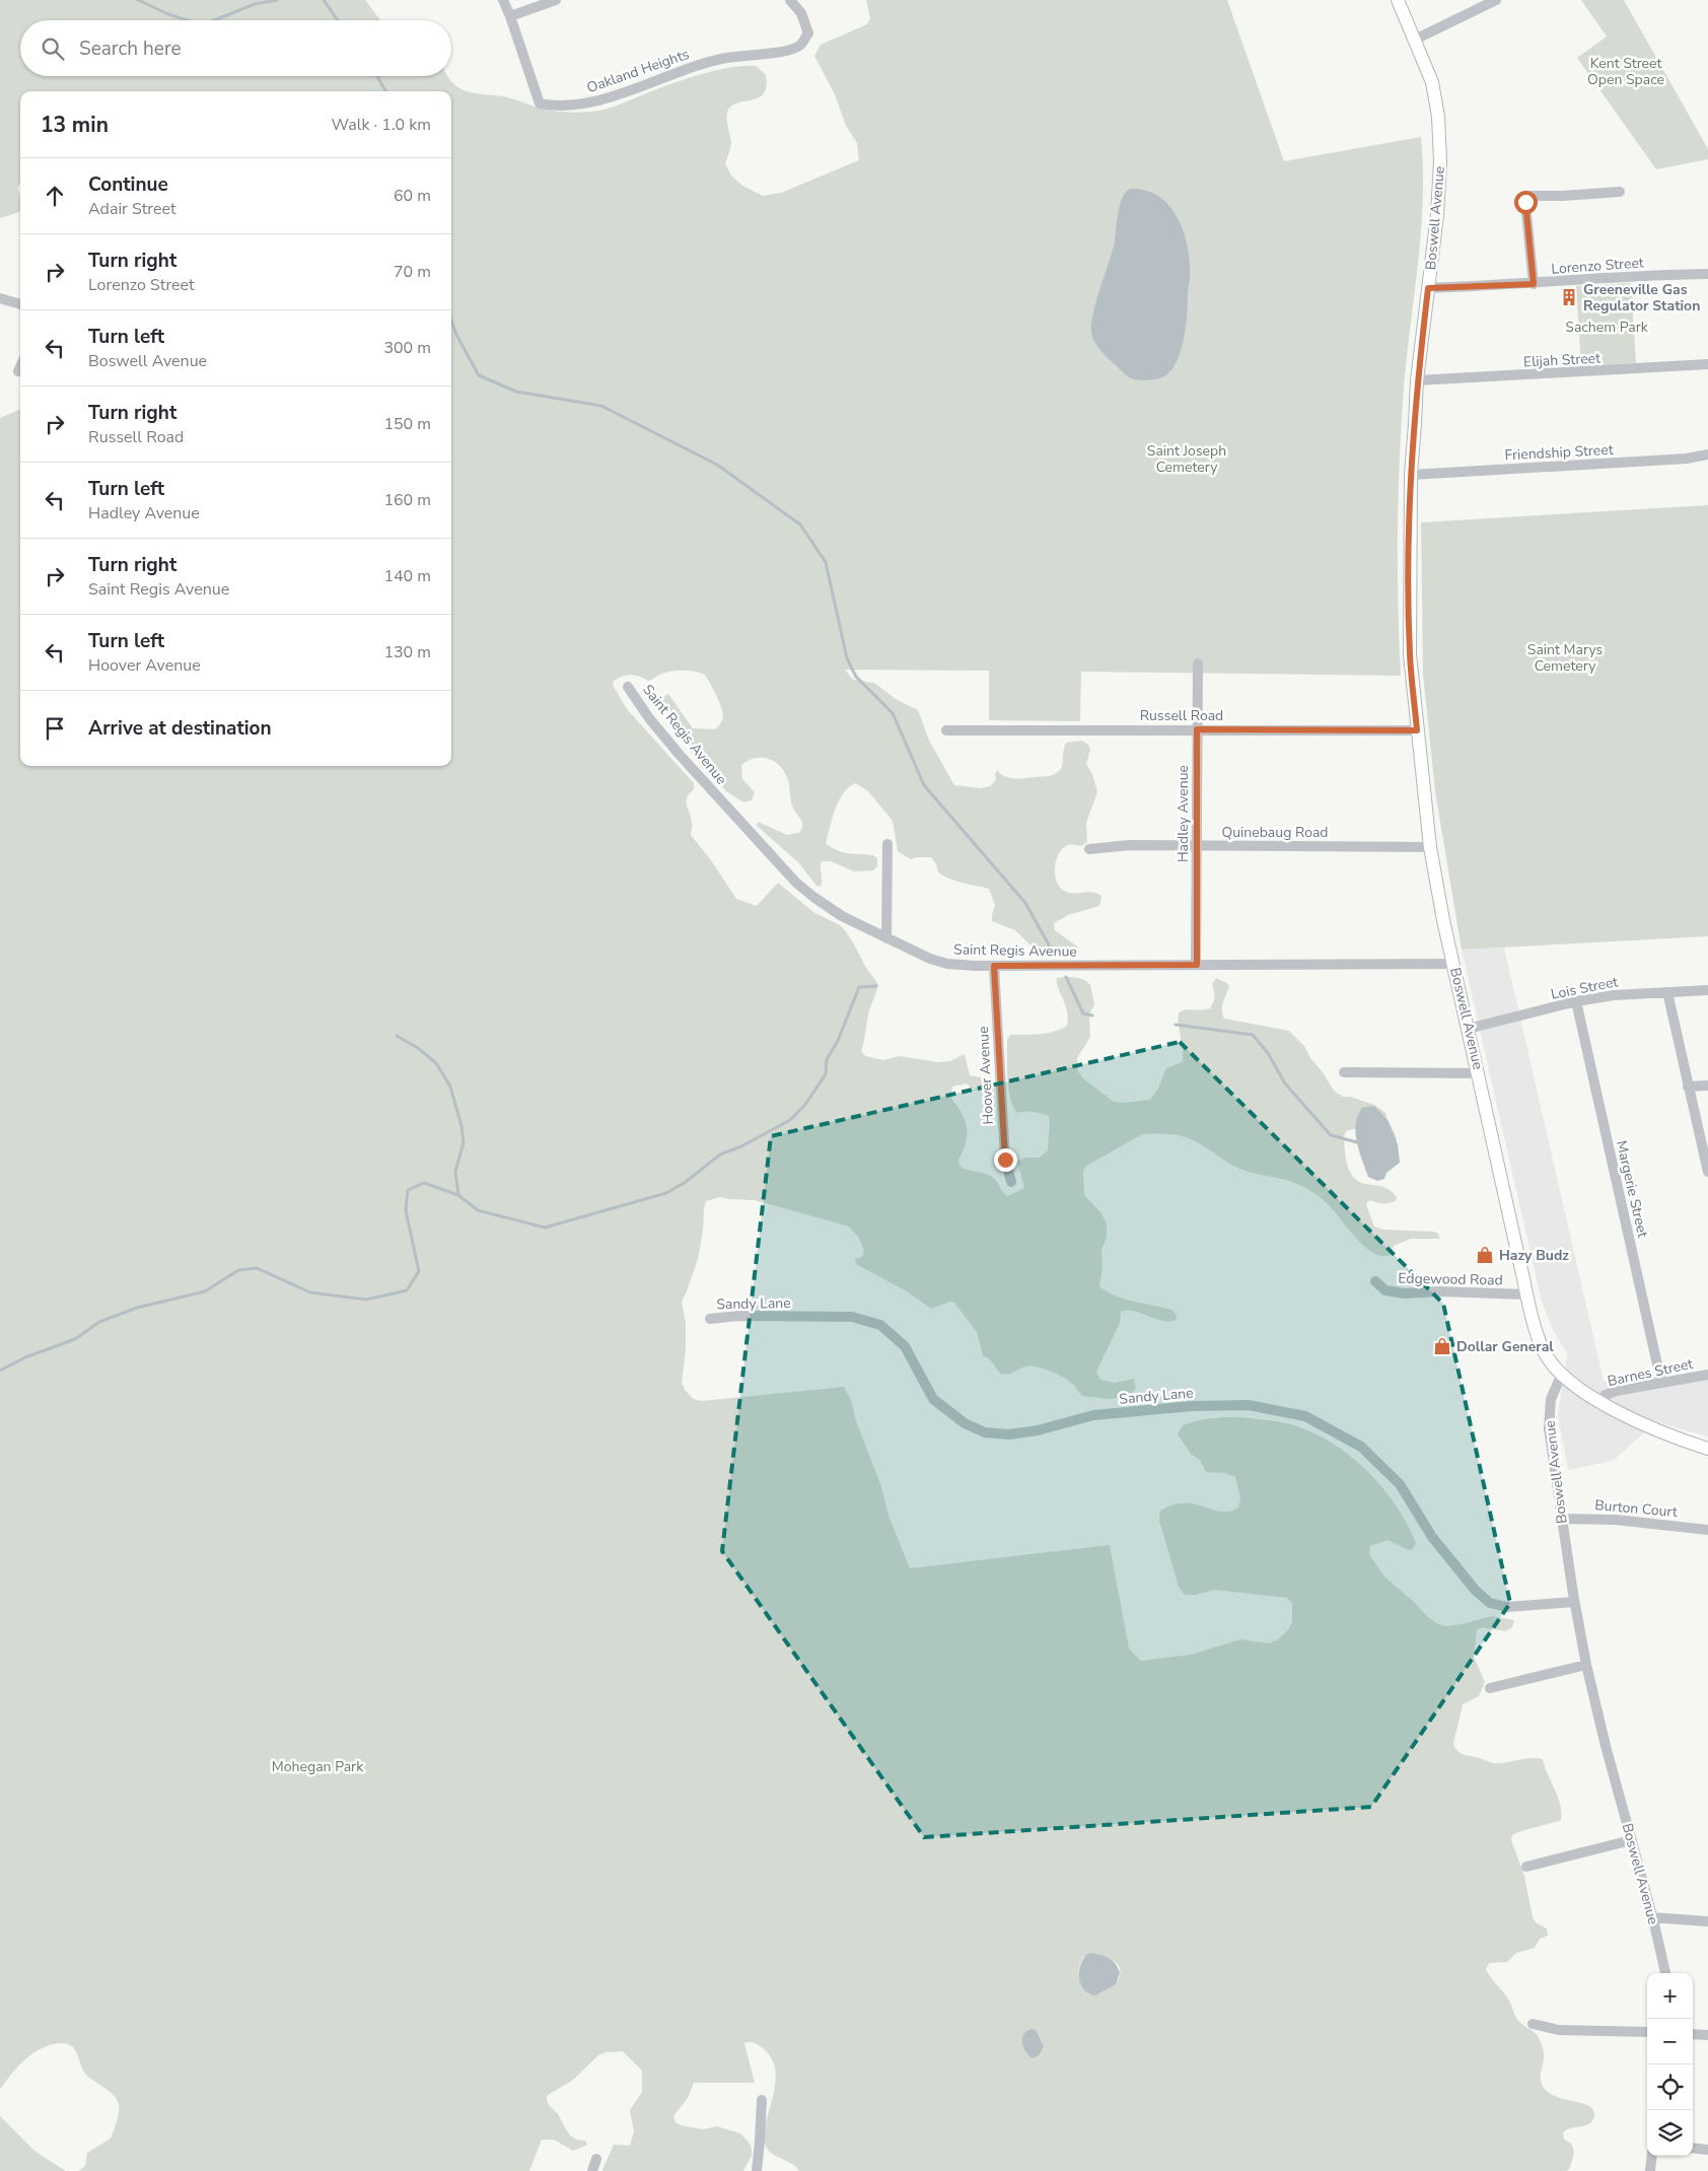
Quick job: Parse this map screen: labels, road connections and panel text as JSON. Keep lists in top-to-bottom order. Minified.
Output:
{"streets":{"main road":["Boswell Avenue"],"street":["Oakland Heights","Lorenzo Street","Elijah Street","Friendship Street","Russell Road","Saint Regis Avenue","Hadley Avenue","Quinebaug Road","Lois Street","Hoover Avenue","Margerie Street","Edgewood Road","Sandy Lane","Barnes Street","Burton Court"]},"crossings":[["Boswell Avenue","Lorenzo Street"],["Boswell Avenue","Elijah Street"],["Boswell Avenue","Friendship Street"],["Boswell Avenue","Russell Road"],["Boswell Avenue","Saint Regis Avenue"],["Boswell Avenue","Quinebaug Road"],["Boswell Avenue","Lois Street"],["Boswell Avenue","Edgewood Road"],["Boswell Avenue","Sandy Lane"],["Boswell Avenue","Burton Court"],["Russell Road","Hadley Avenue"],["Saint Regis Avenue","Hadley Avenue"],["Saint Regis Avenue","Hoover Avenue"],["Hadley Avenue","Quinebaug Road"],["Lois Street","Margerie Street"],["Margerie Street","Barnes Street"]],"parks":["Kent Street Open Space","Sachem Park","Saint Joseph Cemetery","Saint Marys Cemetery","Mohegan Park"],"places":{"building":["Greeneville Gas Regulator Station"],"shop":["Hazy Budz","Dollar General"]},"page":{"search":"Search here","heading":["13 min","Walk · 1.0 km"],"list":[["Continue","Adair Street","60 m"],["Turn right","Lorenzo Street","70 m"],["Turn left","Boswell Avenue","300 m"],["Turn right","Russell Road","150 m"],["Turn left","Hadley Avenue","160 m"],["Turn right","Saint Regis Avenue","140 m"],["Turn left","Hoover Avenue","130 m"],"Arrive at destination"],"map_buttons":["+","−"]}}
